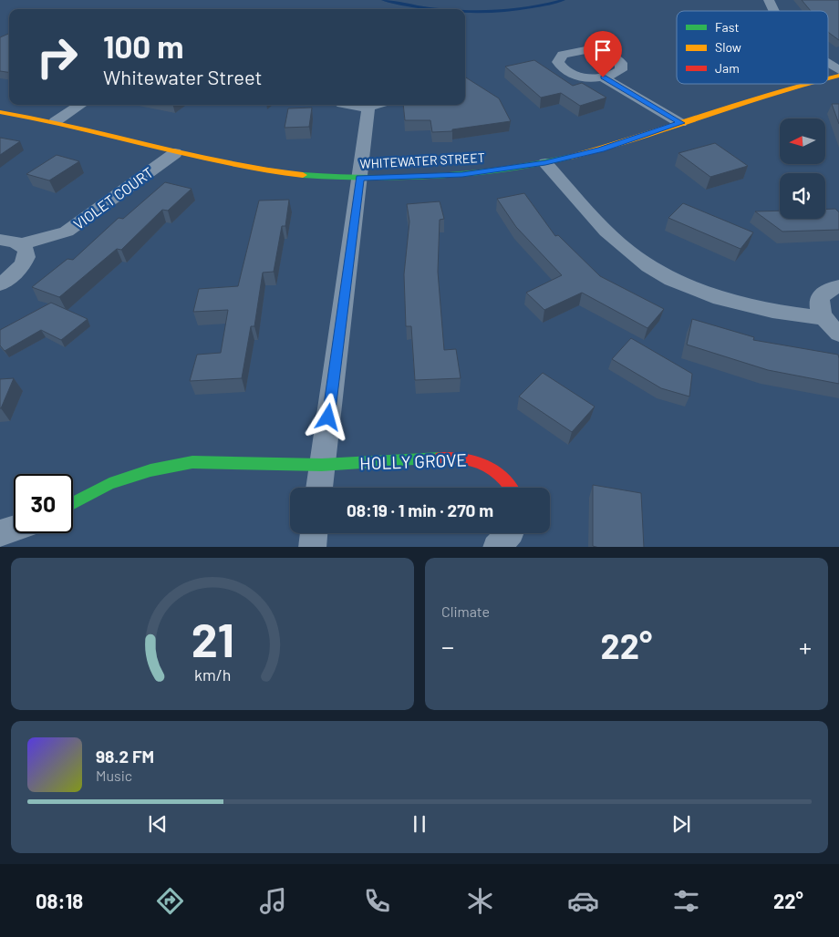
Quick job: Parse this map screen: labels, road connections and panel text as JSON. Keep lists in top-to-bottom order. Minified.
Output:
{"streets":{"street":["WHITEWATER STREET","VIOLET COURT","HOLLY GROVE"]},"crossings":[["WHITEWATER STREET","VIOLET COURT"]],"legend":["Fast","Slow","Jam"],"north":"left","page":{"turn":["100 m","Whitewater Street"],"limit":"30","trip":"08:19 · 1 min · 270 m","tile":"Climate","heat":["−","22°","+"],"song":["98.2 FM","Music"],"tabs":["08:18","22°"],"gauge":["21","km/h"]}}
